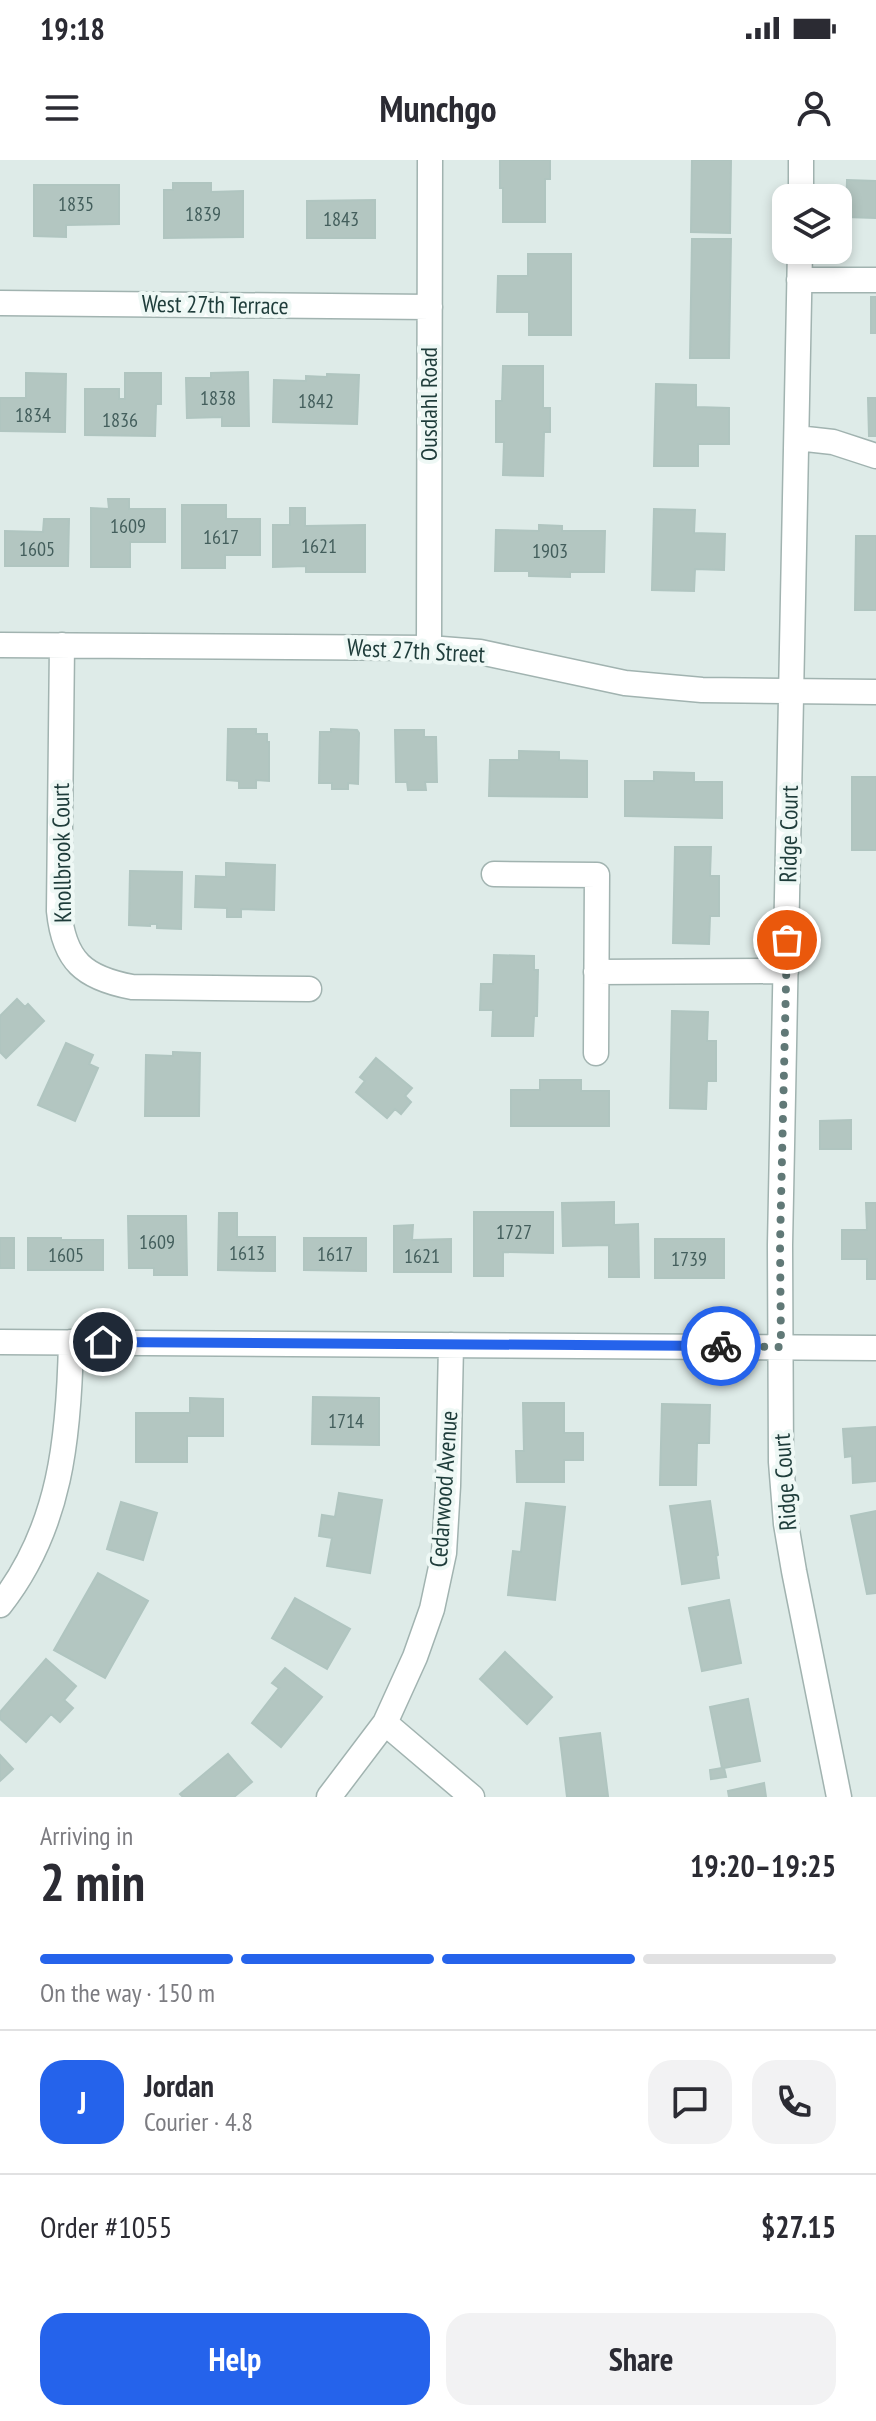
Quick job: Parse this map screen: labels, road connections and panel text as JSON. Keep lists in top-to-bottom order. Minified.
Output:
{"streets":{"street":["West 27th Terrace","Ousdahl Road","West 27th Street","Ridge Court","Knollbrook Court","Cedarwood Avenue"]},"crossings":[["West 27th Terrace","Ousdahl Road"],["Ousdahl Road","West 27th Street"],["West 27th Street","Ridge Court"],["West 27th Street","Knollbrook Court"]],"house_numbers":["1835","1839","1843","1838","1842","1834","1836","1609","1617","1621","1605","1903","1727","1609","1613","1617","1605","1621","1739","1714"],"page":{"status":"19:18","header":"Munchgo","heading":["2 min","Arriving in","19:20–19:25"],"panel":["Jordan","Courier · 4.8","Order #1055","$27.15"],"bar":"On the way · 150 m","round":"J","buttons":["Help","Share"]}}
